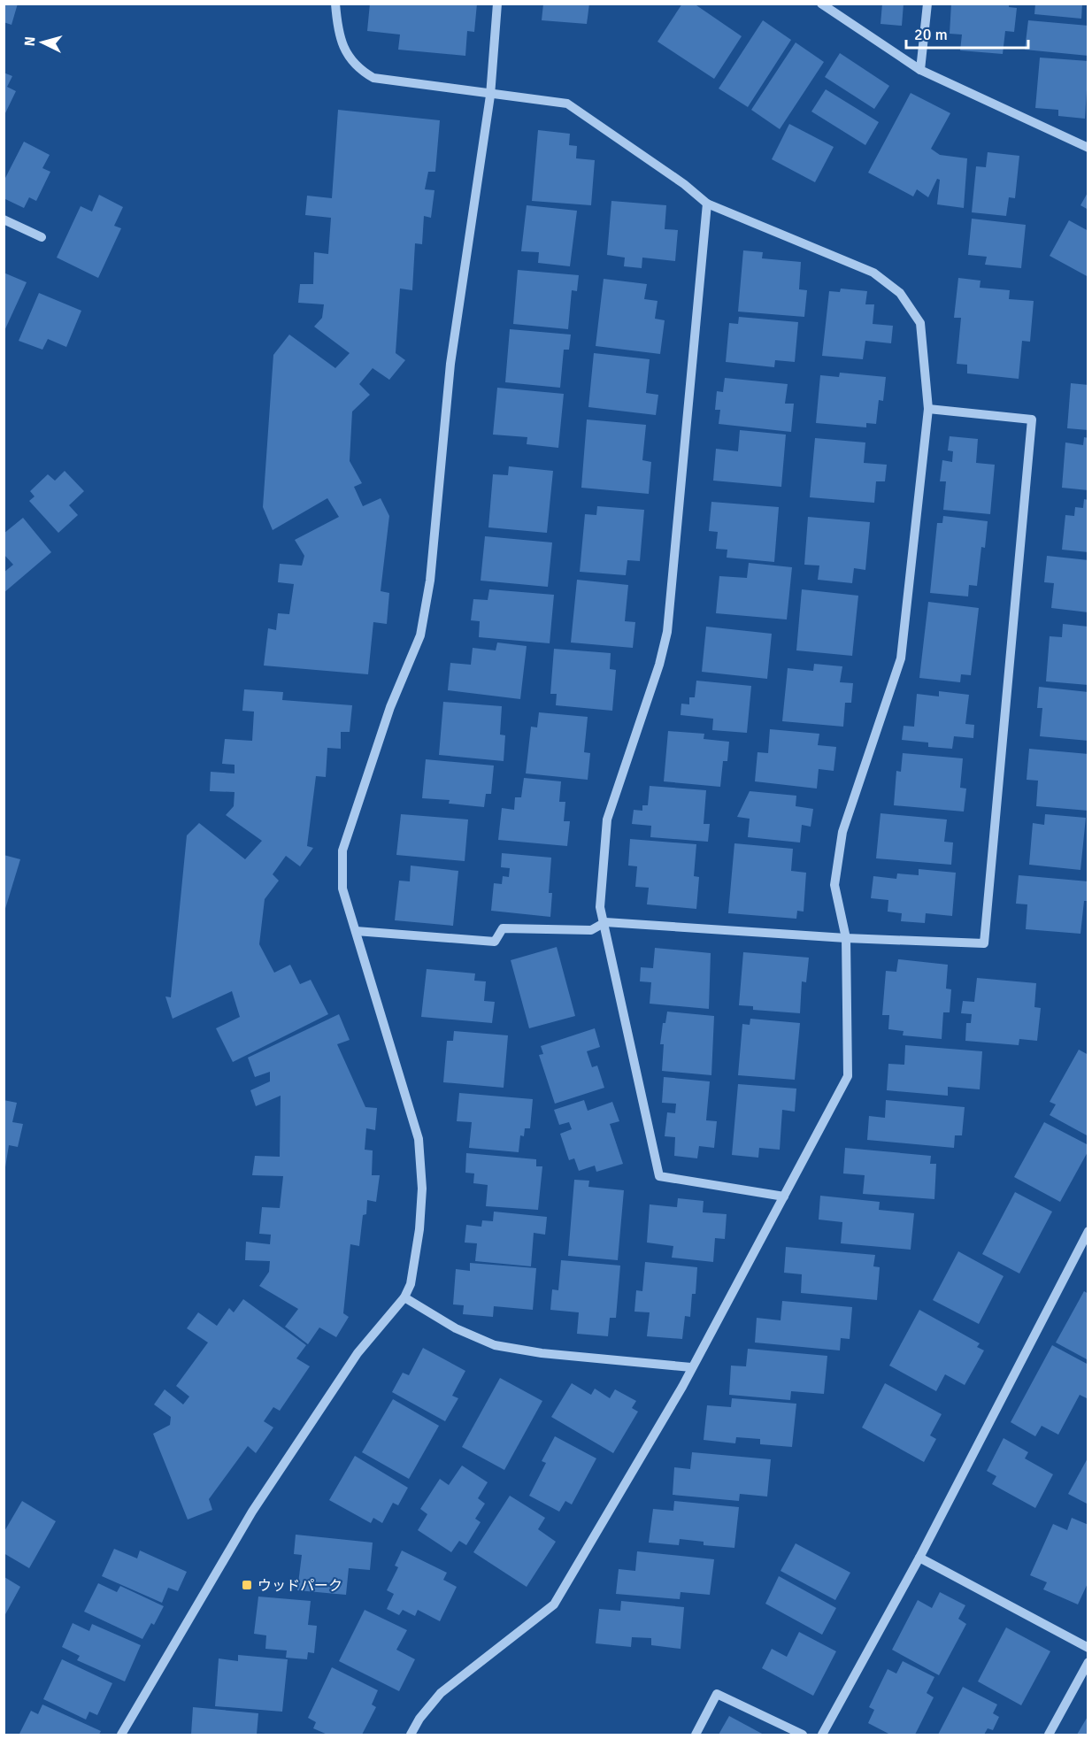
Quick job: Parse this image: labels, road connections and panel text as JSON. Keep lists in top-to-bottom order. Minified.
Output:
{"places":{"transit":["ウッドパーク"]},"scale_bar":"20 m","north":"left"}
